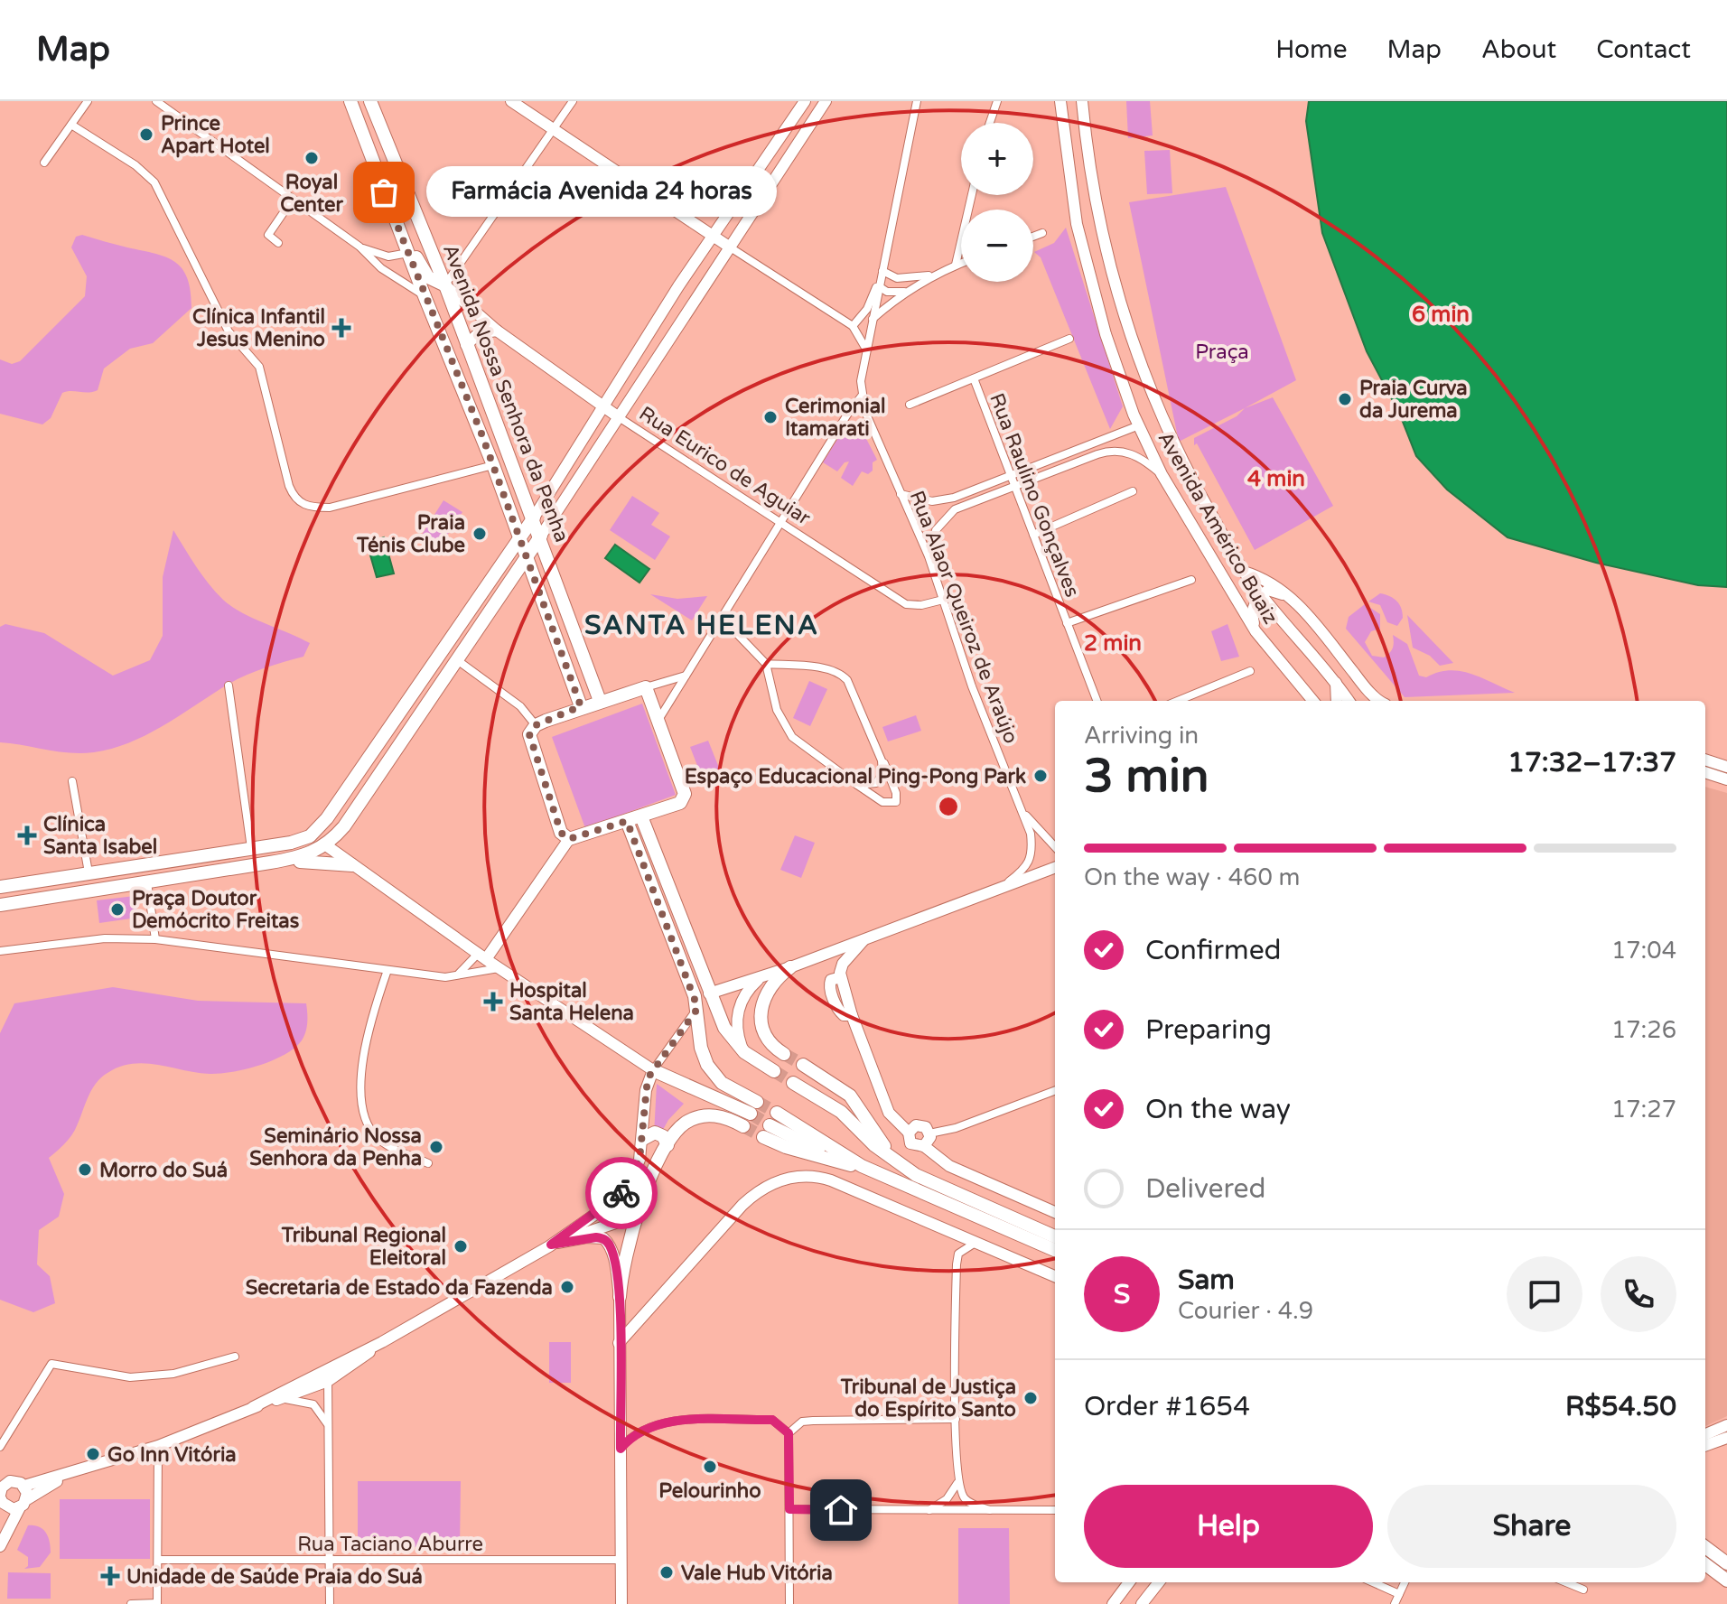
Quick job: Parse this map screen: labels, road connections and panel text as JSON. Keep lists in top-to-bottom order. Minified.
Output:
{"streets":{"main road":["Avenida Nossa Senhora da Penha","Rua Eurico de Aguiar","Avenida Américo Buaiz"],"street":["Rua Raulino Gonçalves","Rua Alaor Queiroz de Araújo","Rua Taciano Aburre"]},"crossings":[["Avenida Nossa Senhora da Penha","Rua Eurico de Aguiar"],["Rua Eurico de Aguiar","Rua Alaor Queiroz de Araújo"]],"districts":["SANTA HELENA"],"parks":["Praça"],"places":{"other":["Prince Apart Hotel","Royal Center","Farmácia Avenida 24 horas","Praia Curva da Jurema","Cerimonial Itamarati","Praia Ténis Clube","Espaço Educacional Ping-Pong Park","Praça Doutor Demócrito Freitas","Seminário Nossa Senhora da Penha","Morro do Suá","Tribunal Regional Eleitoral","Secretaria de Estado da Fazenda","Tribunal de Justiça do Espírito Santo","Go Inn Vitória","Pelourinho","Vale Hub Vitória"],"health":["Clínica Infantil Jesus Menino","Clínica Santa Isabel","Hospital Santa Helena","Unidade de Saúde Praia do Suá"]},"page":{"header":"Map","nav":["Home","Map","About","Contact"],"map_buttons":["+","−"],"bubble":"Farmácia Avenida 24 horas","heading":["3 min","Arriving in","17:32–17:37"],"panel":["Sam","Courier · 4.9","Order #1654","R$54.50"],"bar":"On the way · 460 m","list":[["Confirmed","17:04"],["Preparing","17:26"],["On the way","17:27"],"Delivered"],"round":"S","buttons":["Help","Share"]},"rings":["6 min","4 min","2 min"]}
